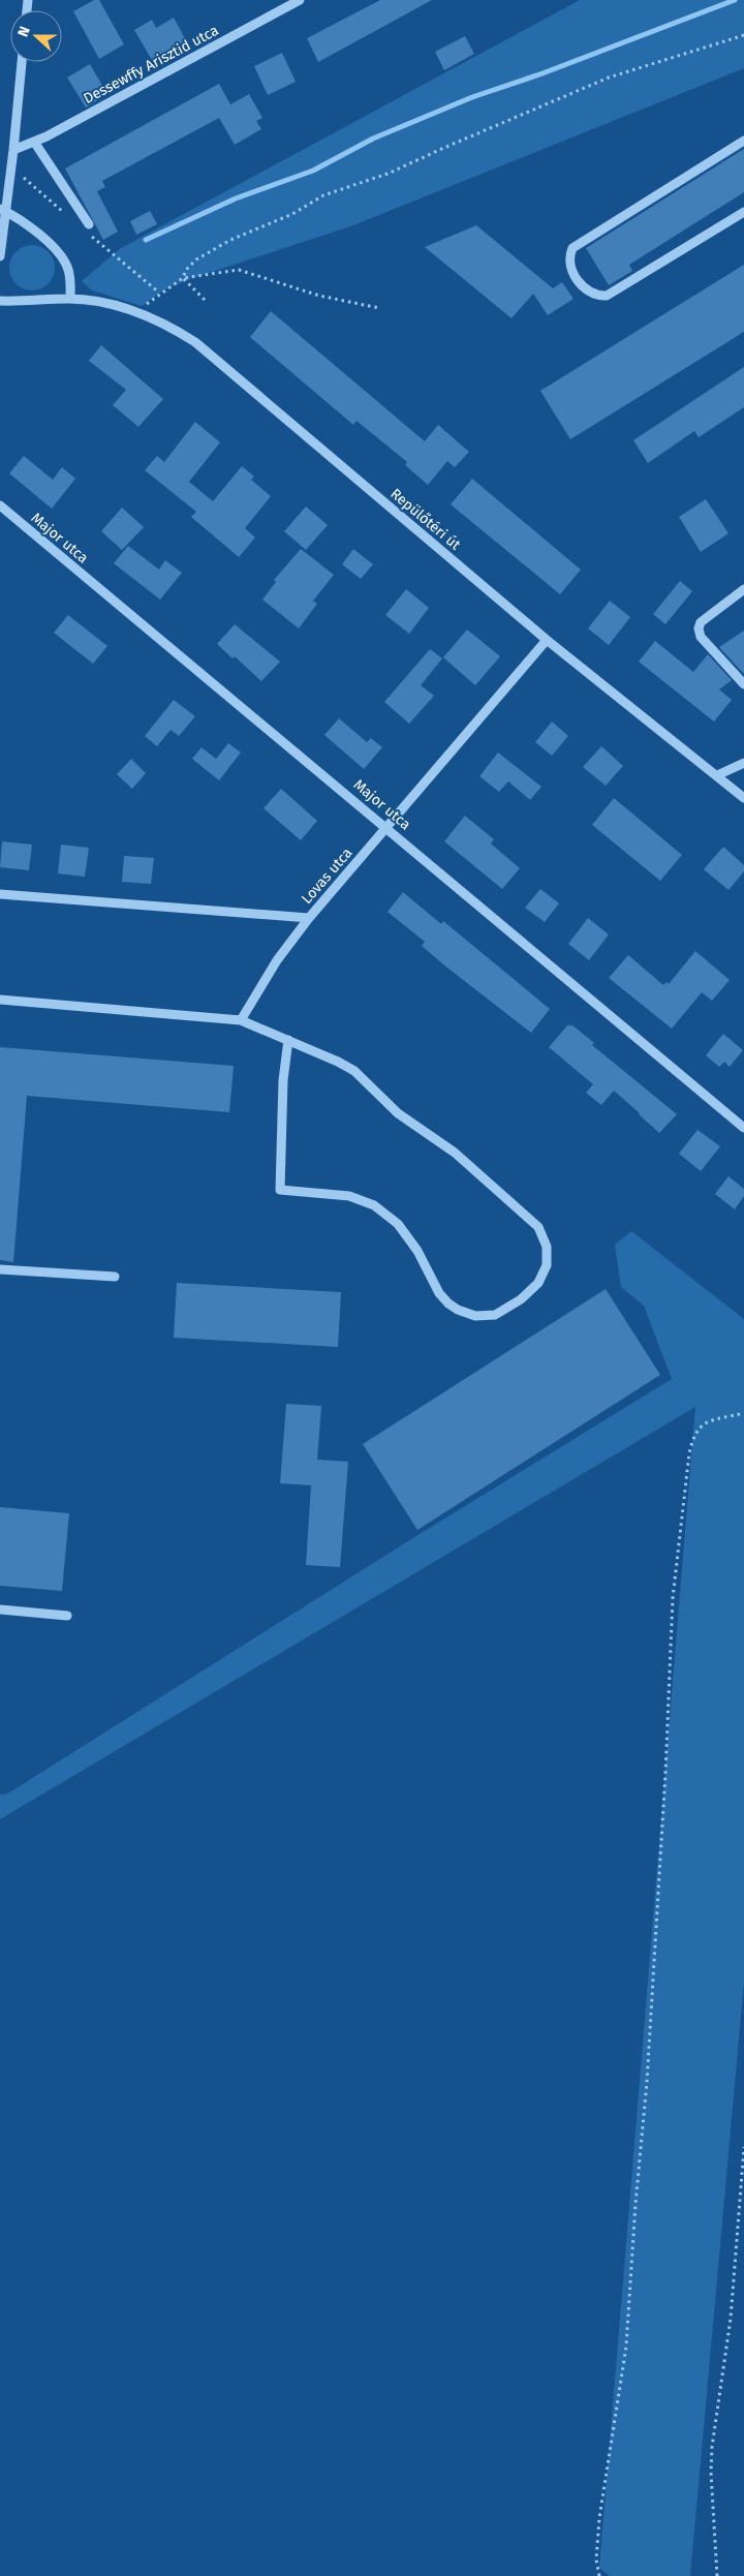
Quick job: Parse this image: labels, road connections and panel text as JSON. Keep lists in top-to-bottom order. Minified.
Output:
{"streets":{"street":["Dessewffy Arisztid utca","Repülőtéri út","Major utca","Lovas utca"]},"crossings":[["Repülőtéri út","Lovas utca"],["Major utca","Lovas utca"]],"north":"left"}
